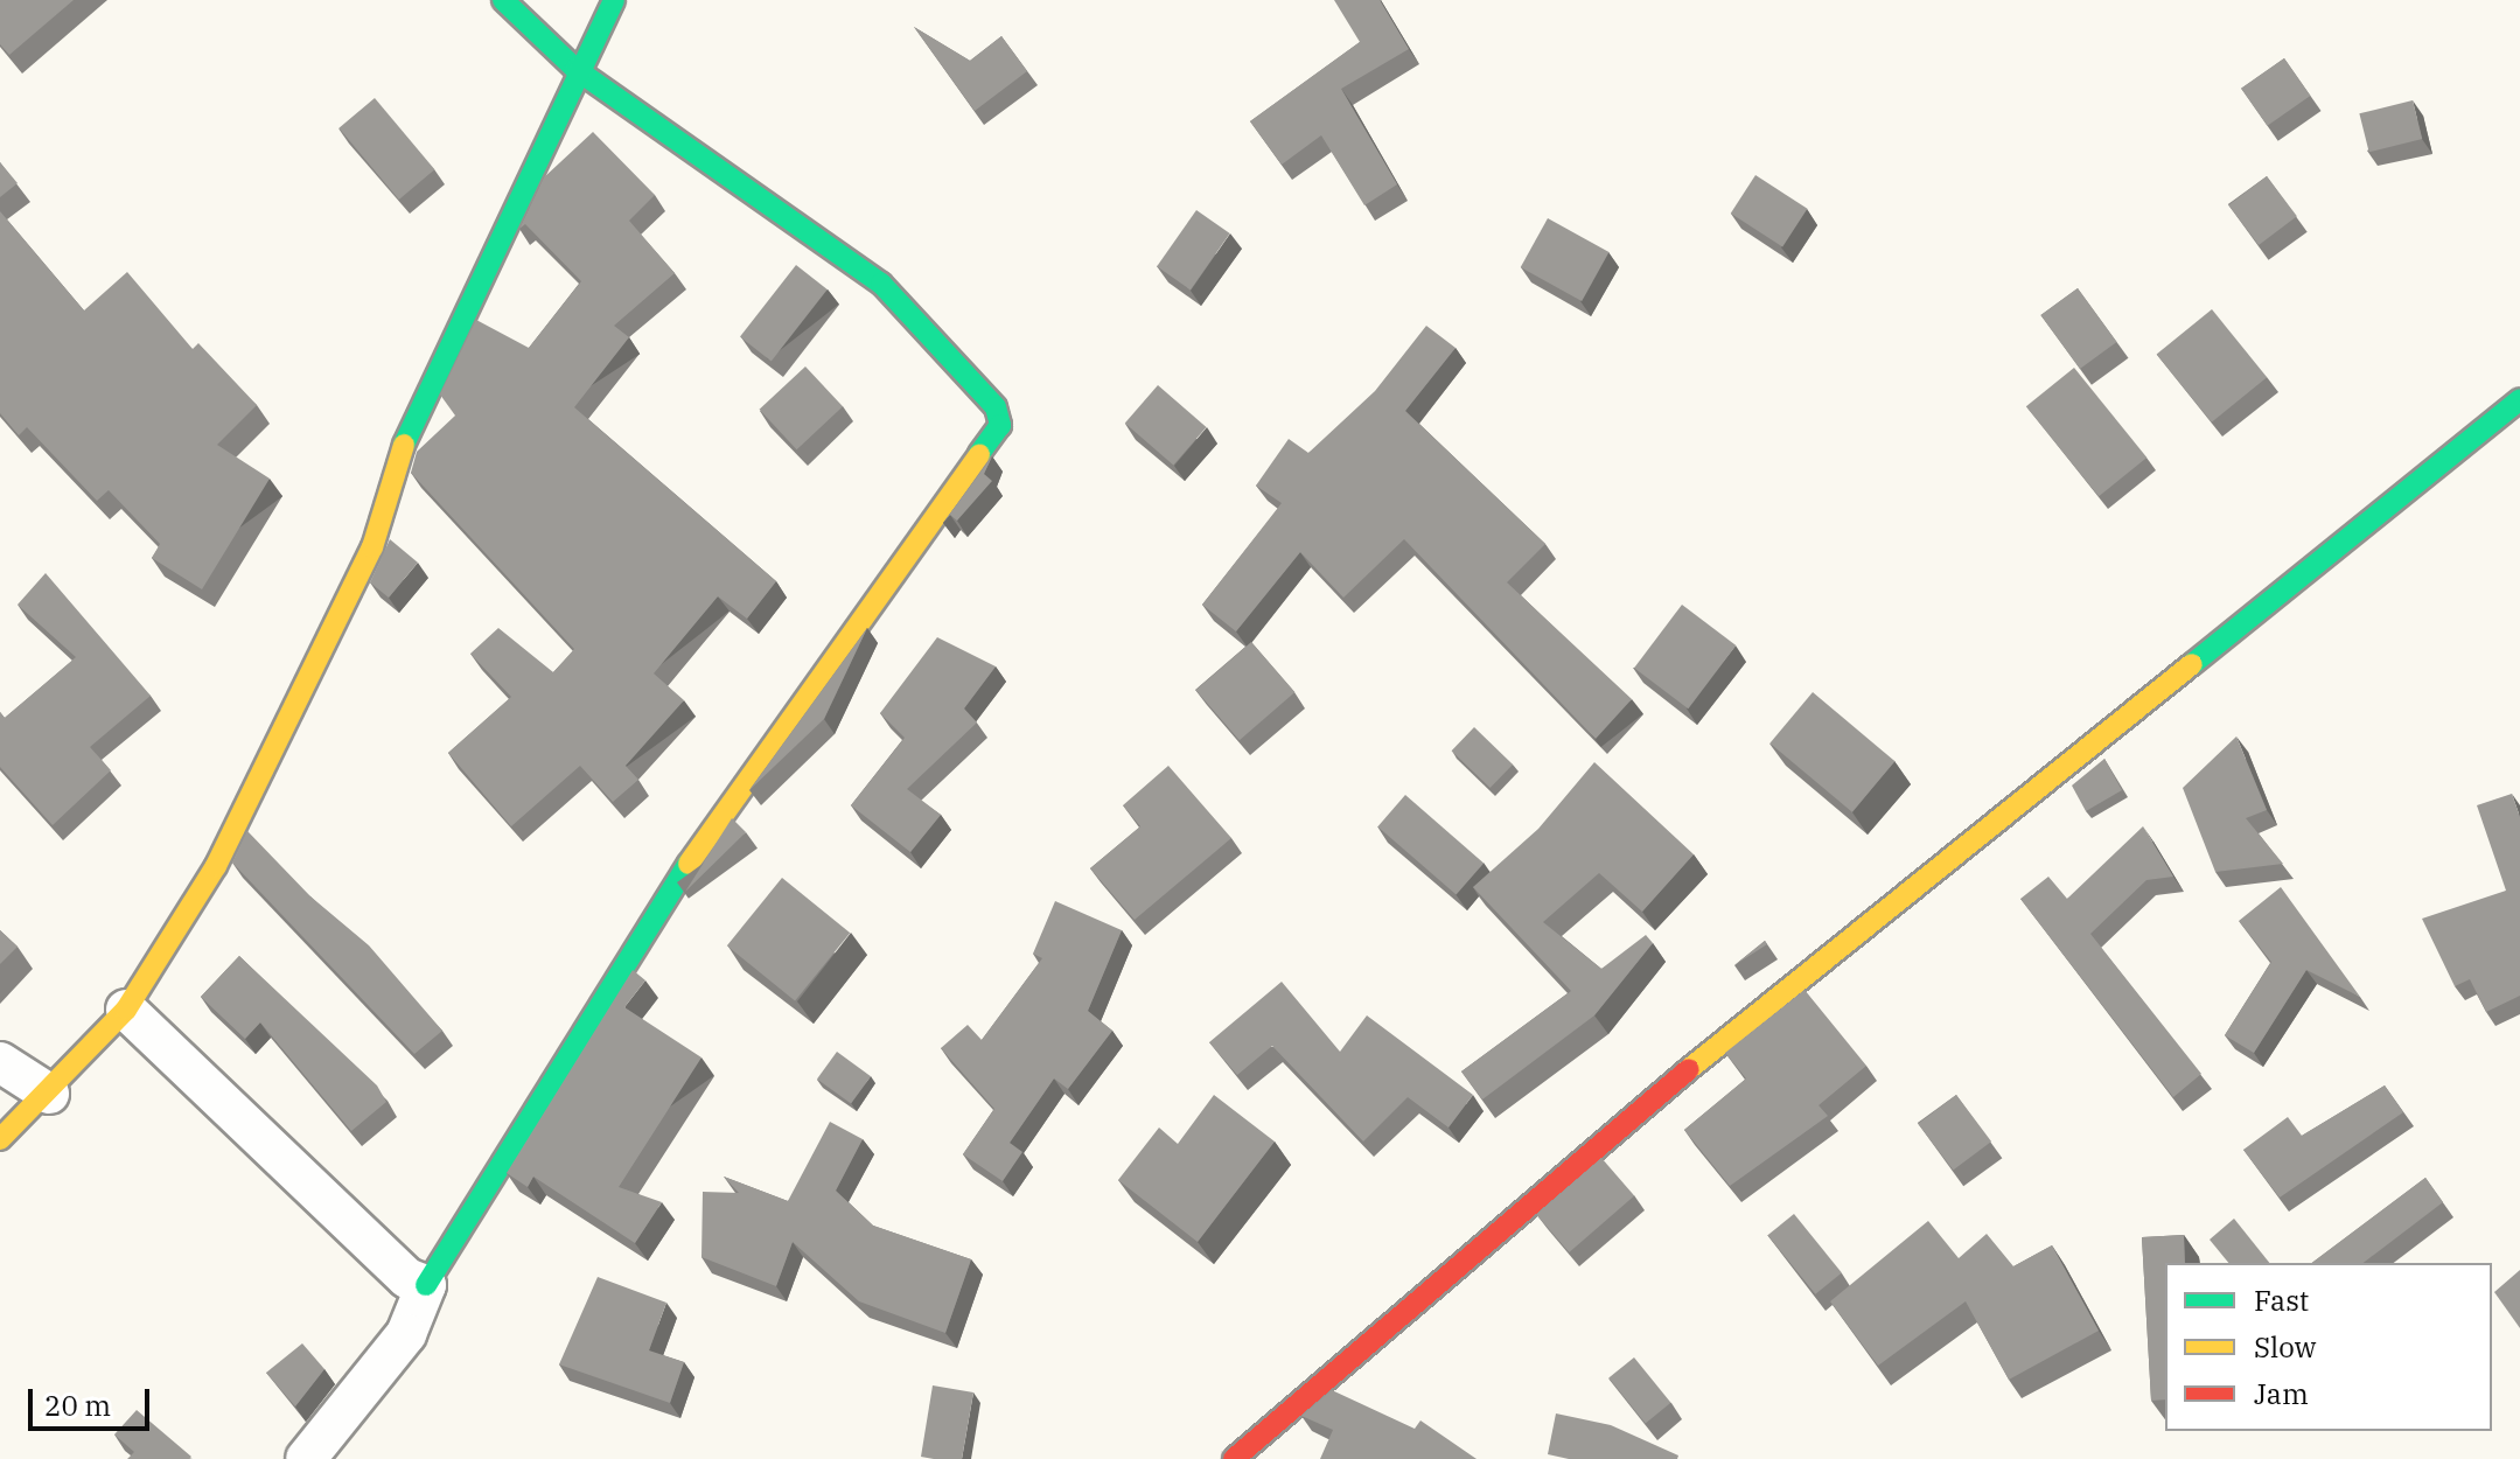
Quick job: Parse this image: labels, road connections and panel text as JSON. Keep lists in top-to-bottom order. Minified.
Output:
{"legend":["Fast","Slow","Jam"],"scale_bar":"20 m"}
